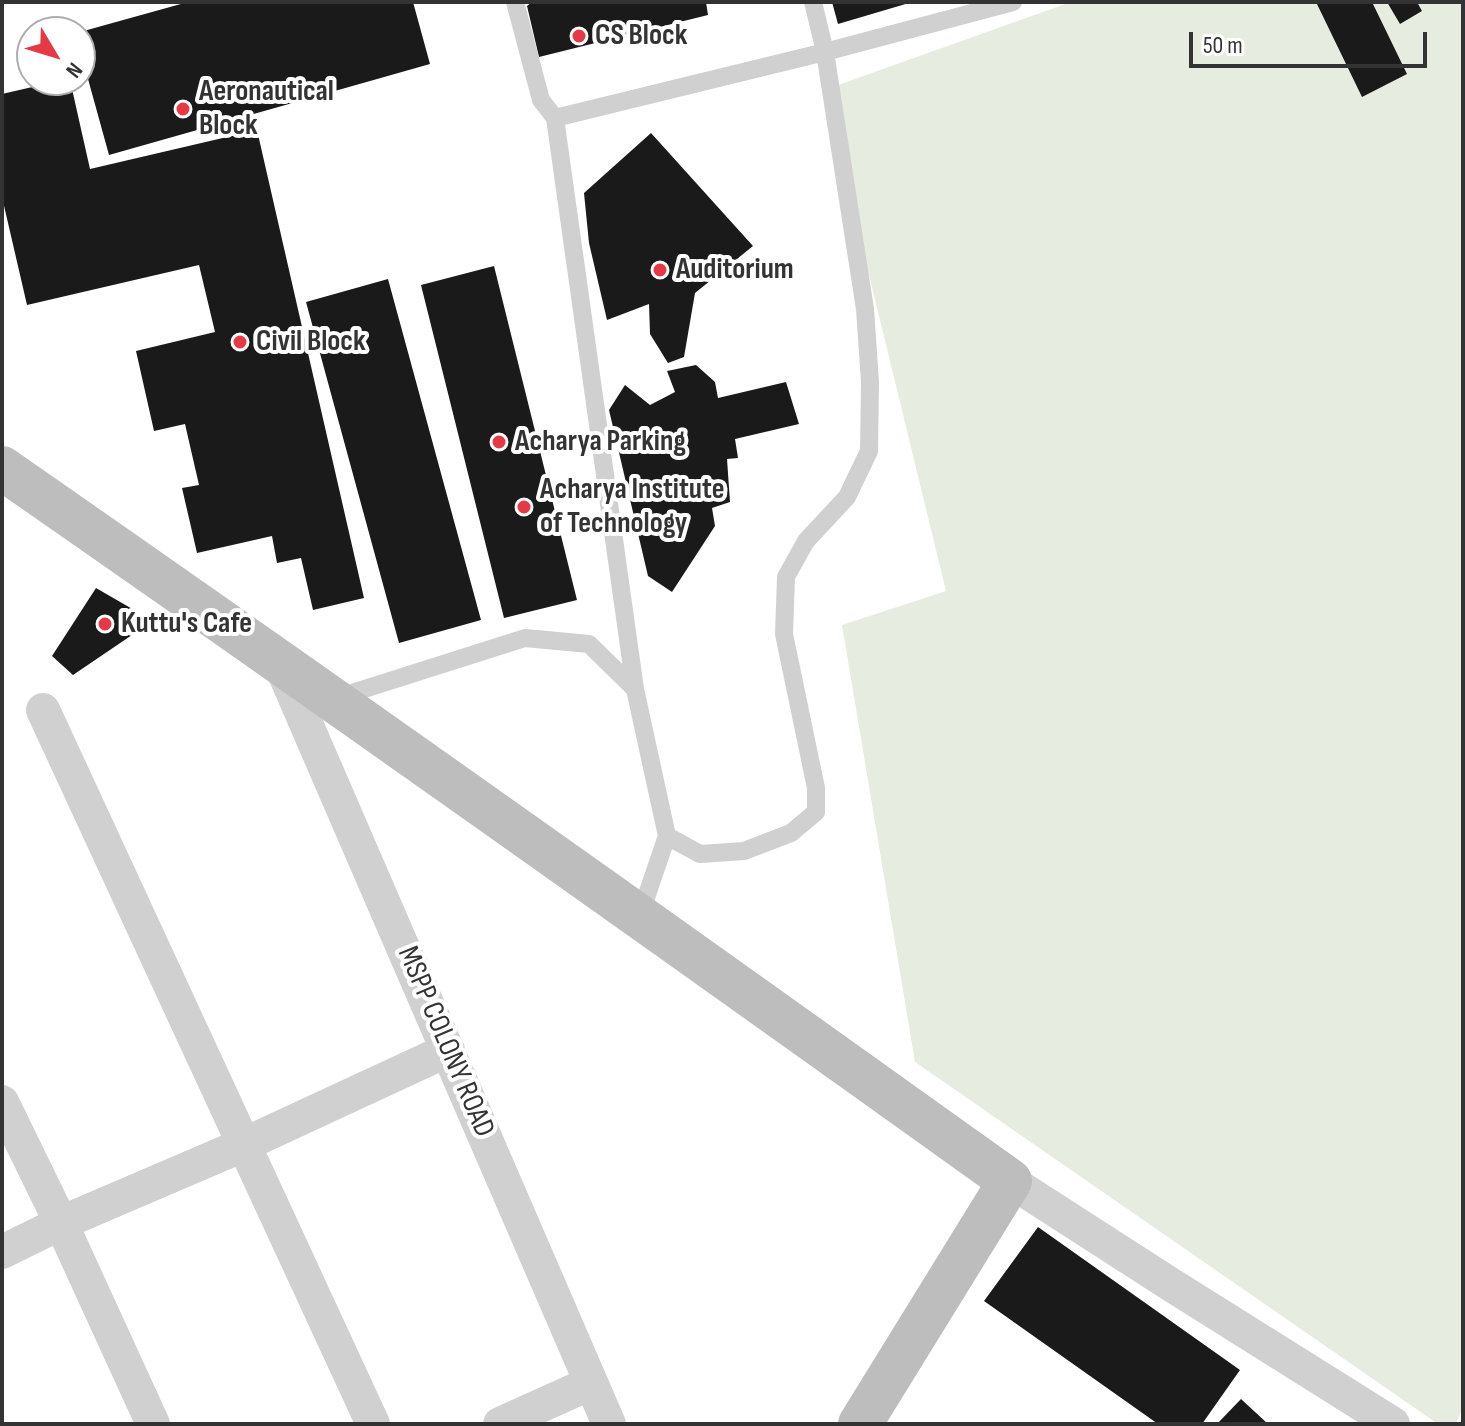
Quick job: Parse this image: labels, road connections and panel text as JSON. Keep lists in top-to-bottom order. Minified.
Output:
{"streets":{"street":["MSPP COLONY ROAD"]},"places":["CS Block","Aeronautical Block","Auditorium","Civil Block","Acharya Parking","Acharya Institute of Technology","Kuttu's Cafe"],"scale_bar":"50 m","north":"bottom right"}
